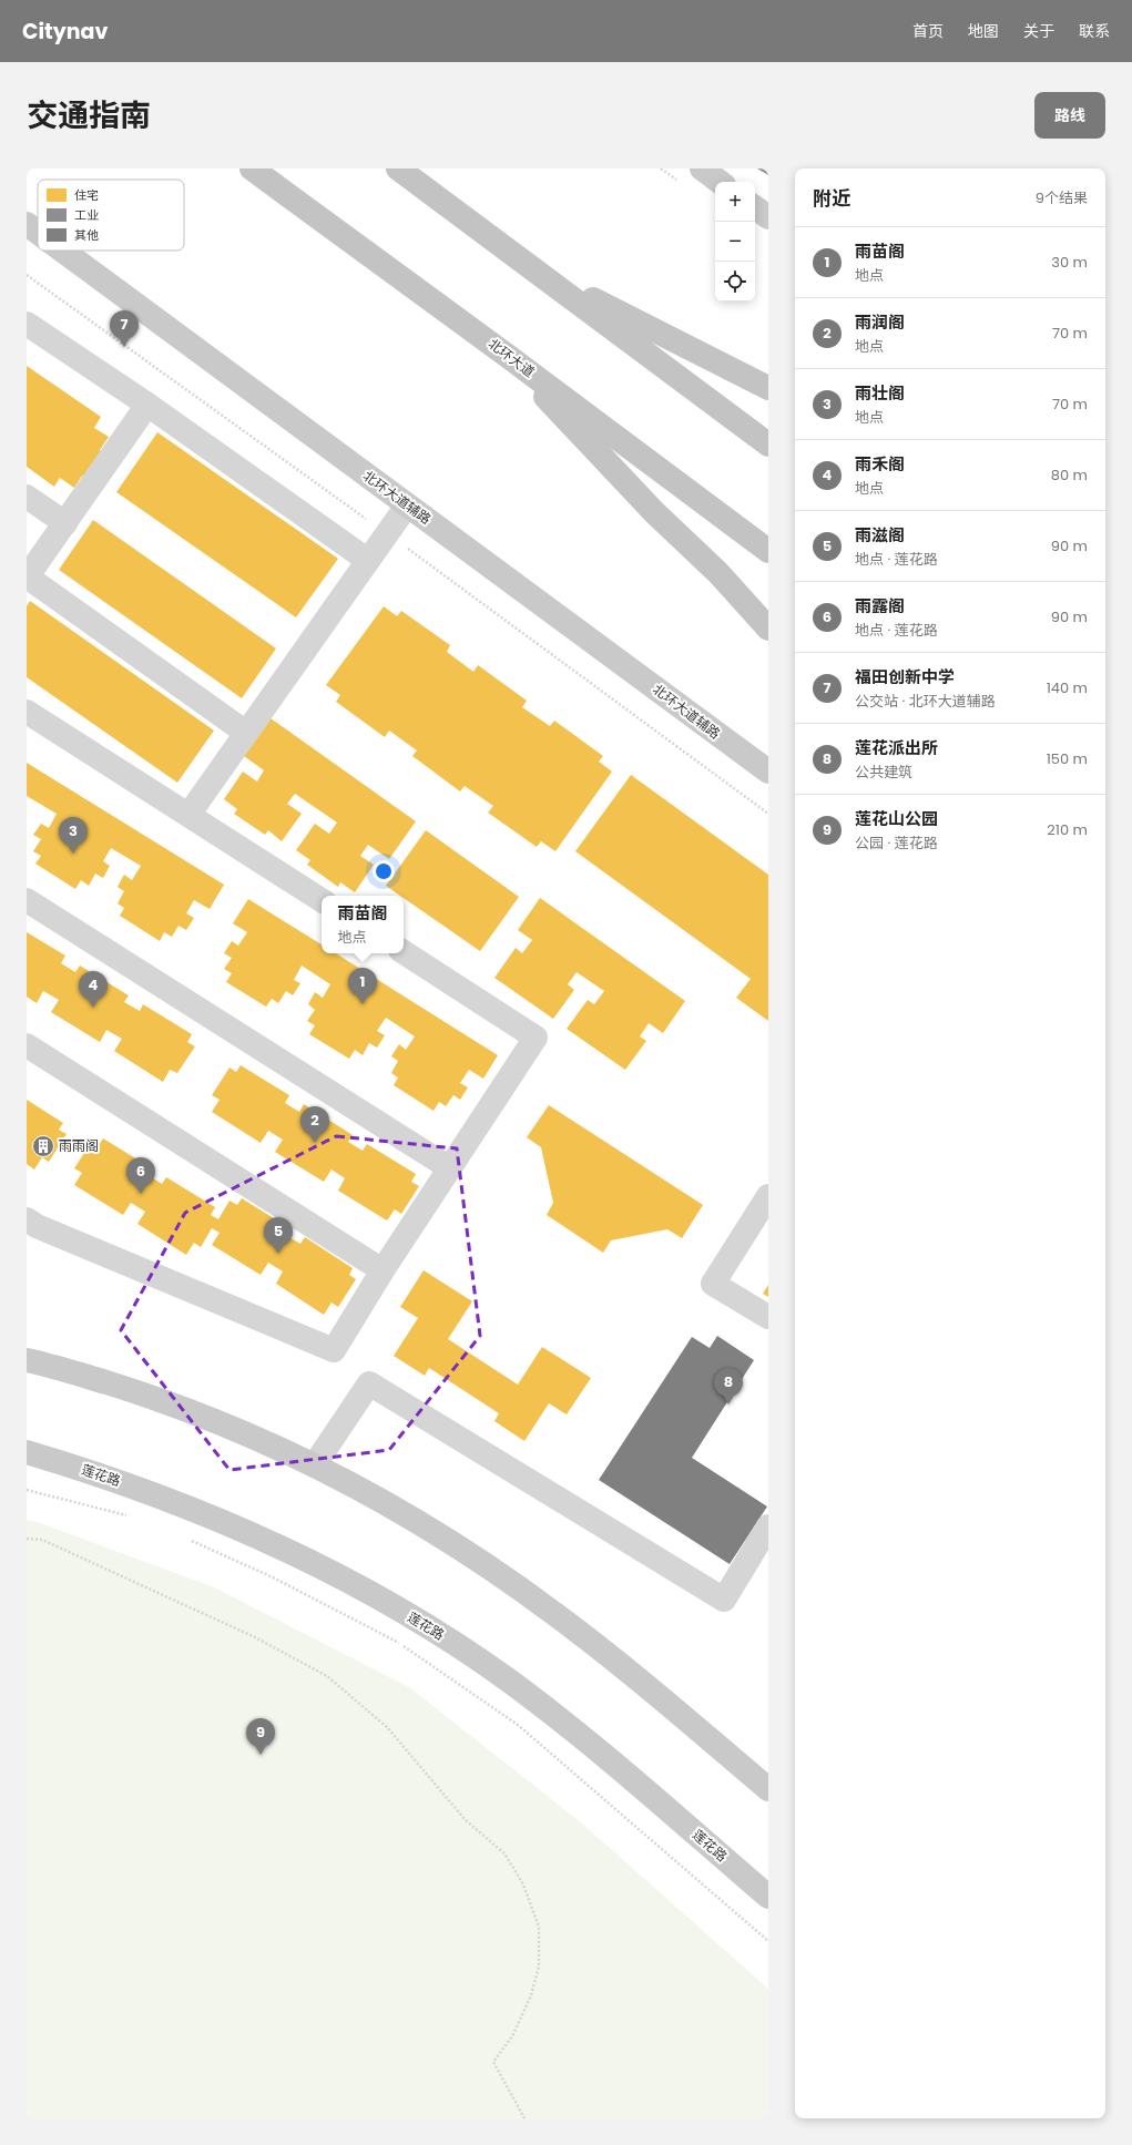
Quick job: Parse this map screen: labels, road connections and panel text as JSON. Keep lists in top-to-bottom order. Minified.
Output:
{"streets":{"highway":["北环大道"],"main road":["北环大道辅路","莲花路"]},"places":{"building":["雨雨阁"]},"legend":["住宅","工业","其他"],"page":{"header":"Citynav","nav":["首页","地图","关于","联系"],"title":"交通指南","buttons":"路线","heading":["附近","9个结果"],"map_buttons":["+","−"],"list":[{"mark":"1","name":"雨苗阁","note":"地点","value":"30 m"},{"mark":"2","name":"雨润阁","note":"地点","value":"70 m"},{"mark":"3","name":"雨壮阁","note":"地点","value":"70 m"},{"mark":"4","name":"雨禾阁","note":"地点","value":"80 m"},{"mark":"5","name":"雨滋阁","note":"地点 · 莲花路","value":"90 m"},{"mark":"6","name":"雨露阁","note":"地点 · 莲花路","value":"90 m"},{"mark":"7","name":"福田创新中学","note":"公交站 · 北环大道辅路","value":"140 m"},{"mark":"8","name":"莲花派出所","note":"公共建筑","value":"150 m"},{"mark":"9","name":"莲花山公园","note":"公园 · 莲花路","value":"210 m"}],"pins":["7","3","1","4","2","6","5","8","9"],"popup":["雨苗阁","地点"]}}
